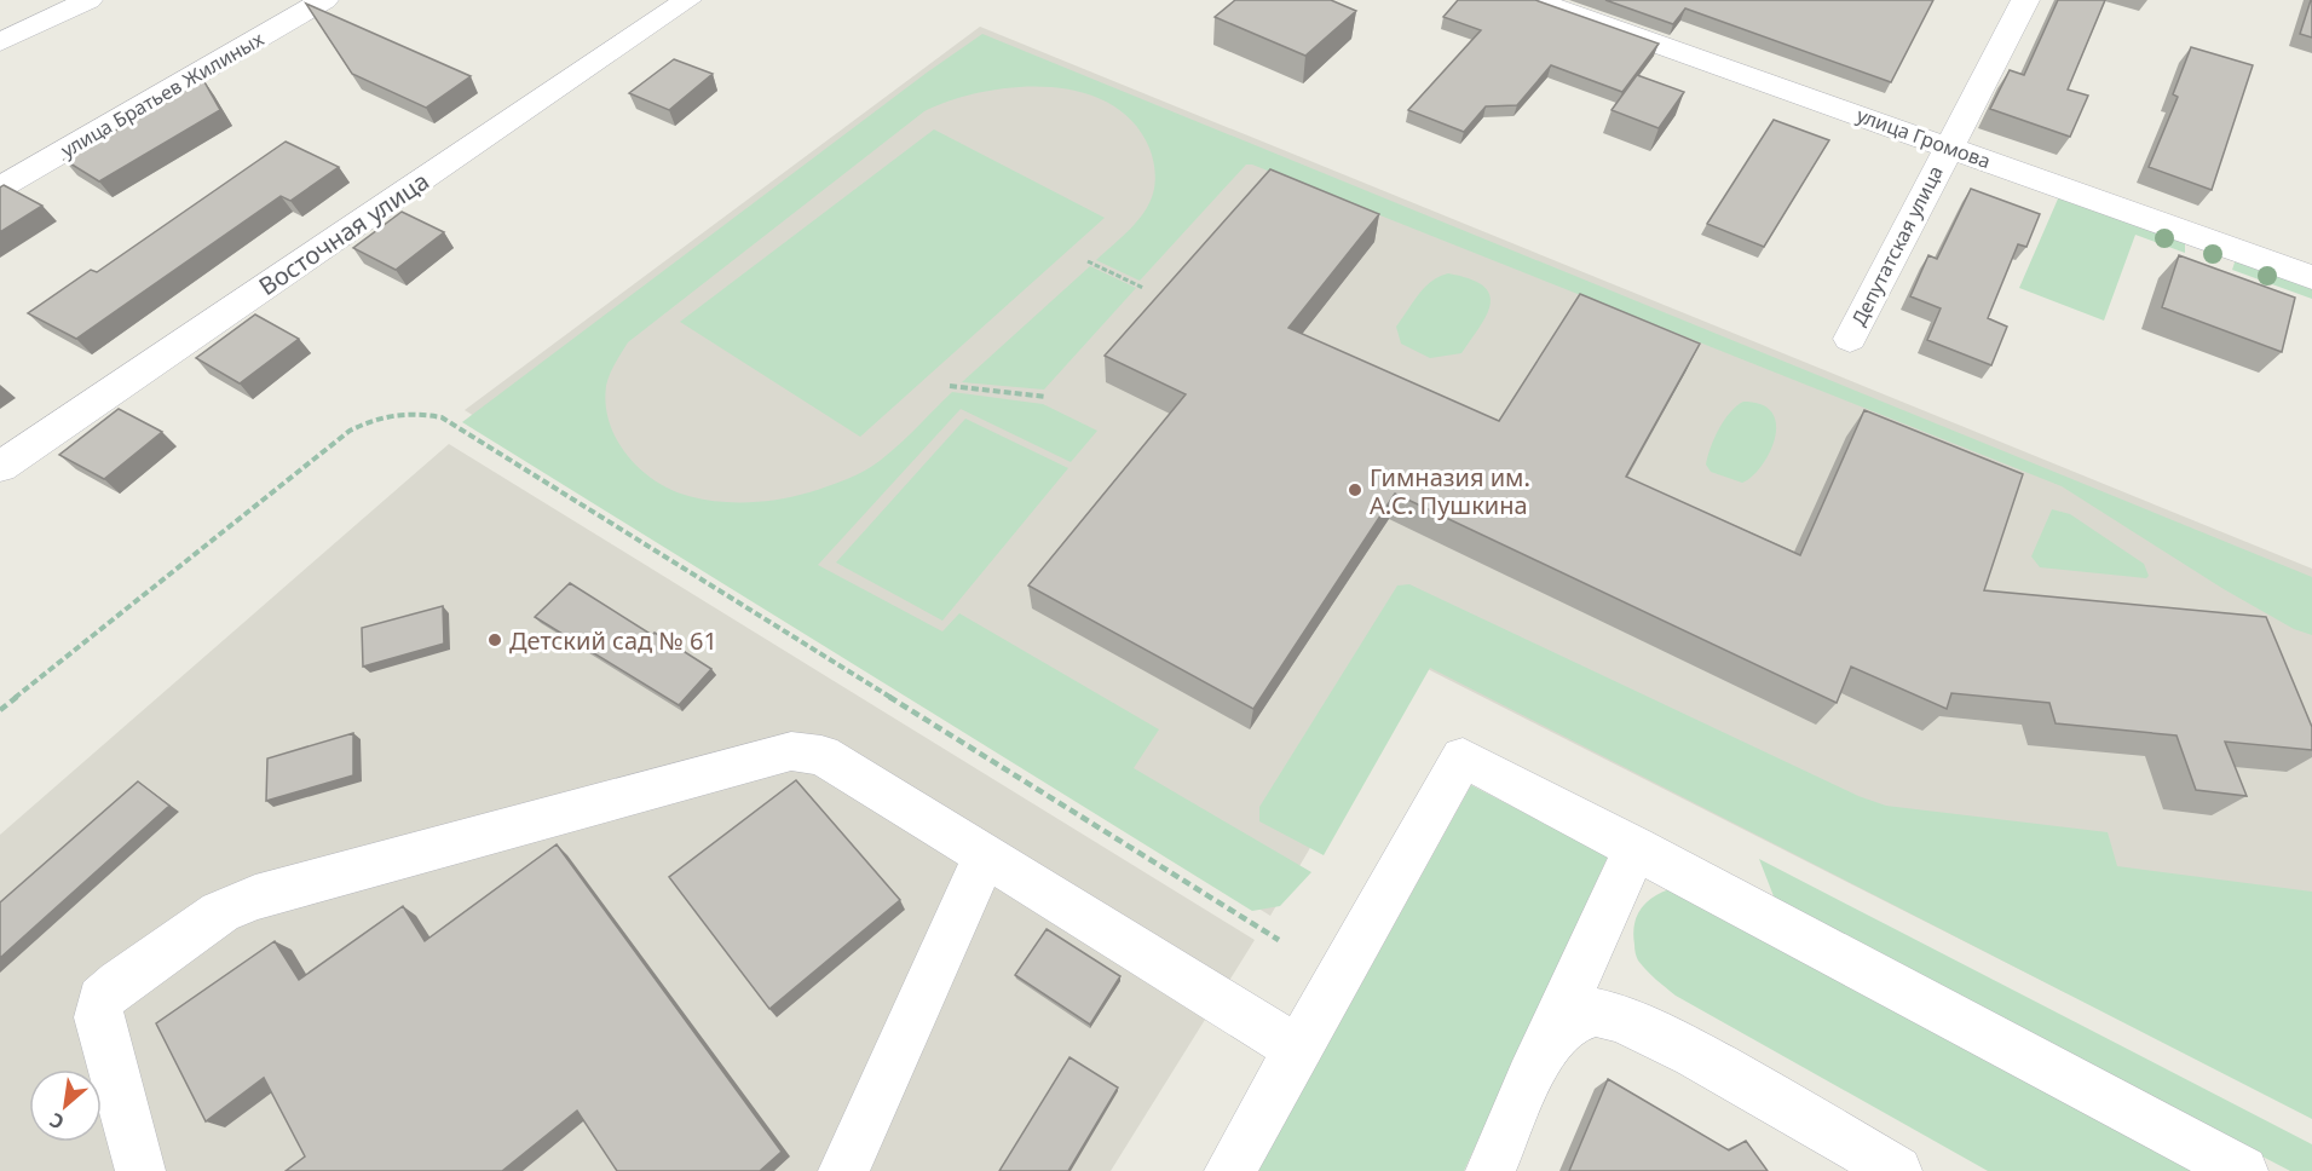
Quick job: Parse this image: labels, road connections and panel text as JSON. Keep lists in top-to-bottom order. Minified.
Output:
{"streets":{"street":["улица Братьев Жилиных","улица Громова","Восточная улица","Депутатская улица"]},"crossings":[["улица Громова","Депутатская улица"]],"places":["Гимназия им. А.С. Пушкина","Детский сад № 61"],"north":"bottom left"}
